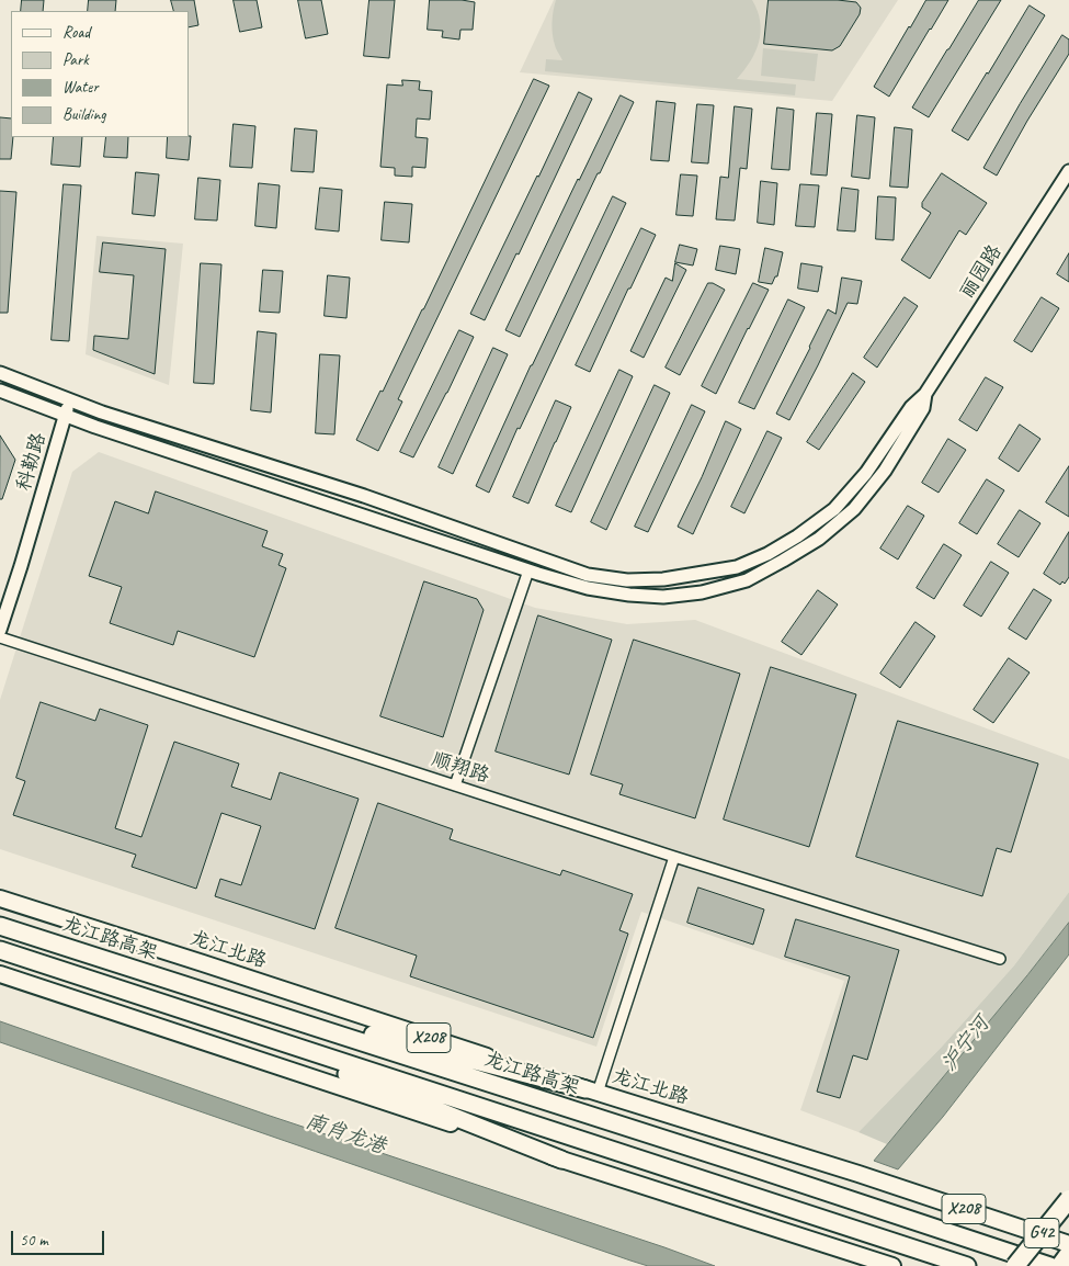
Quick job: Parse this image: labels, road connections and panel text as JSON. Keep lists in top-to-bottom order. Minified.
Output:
{"streets":{"highway":["龙江路高架","G42"],"main road":["龙江北路","X208"],"street":["丽园路","科勒路","顺翔路"]},"water":["沪宁河","南肖龙港"],"legend":["Road","Park","Water","Building"],"scale_bar":"50 m"}
